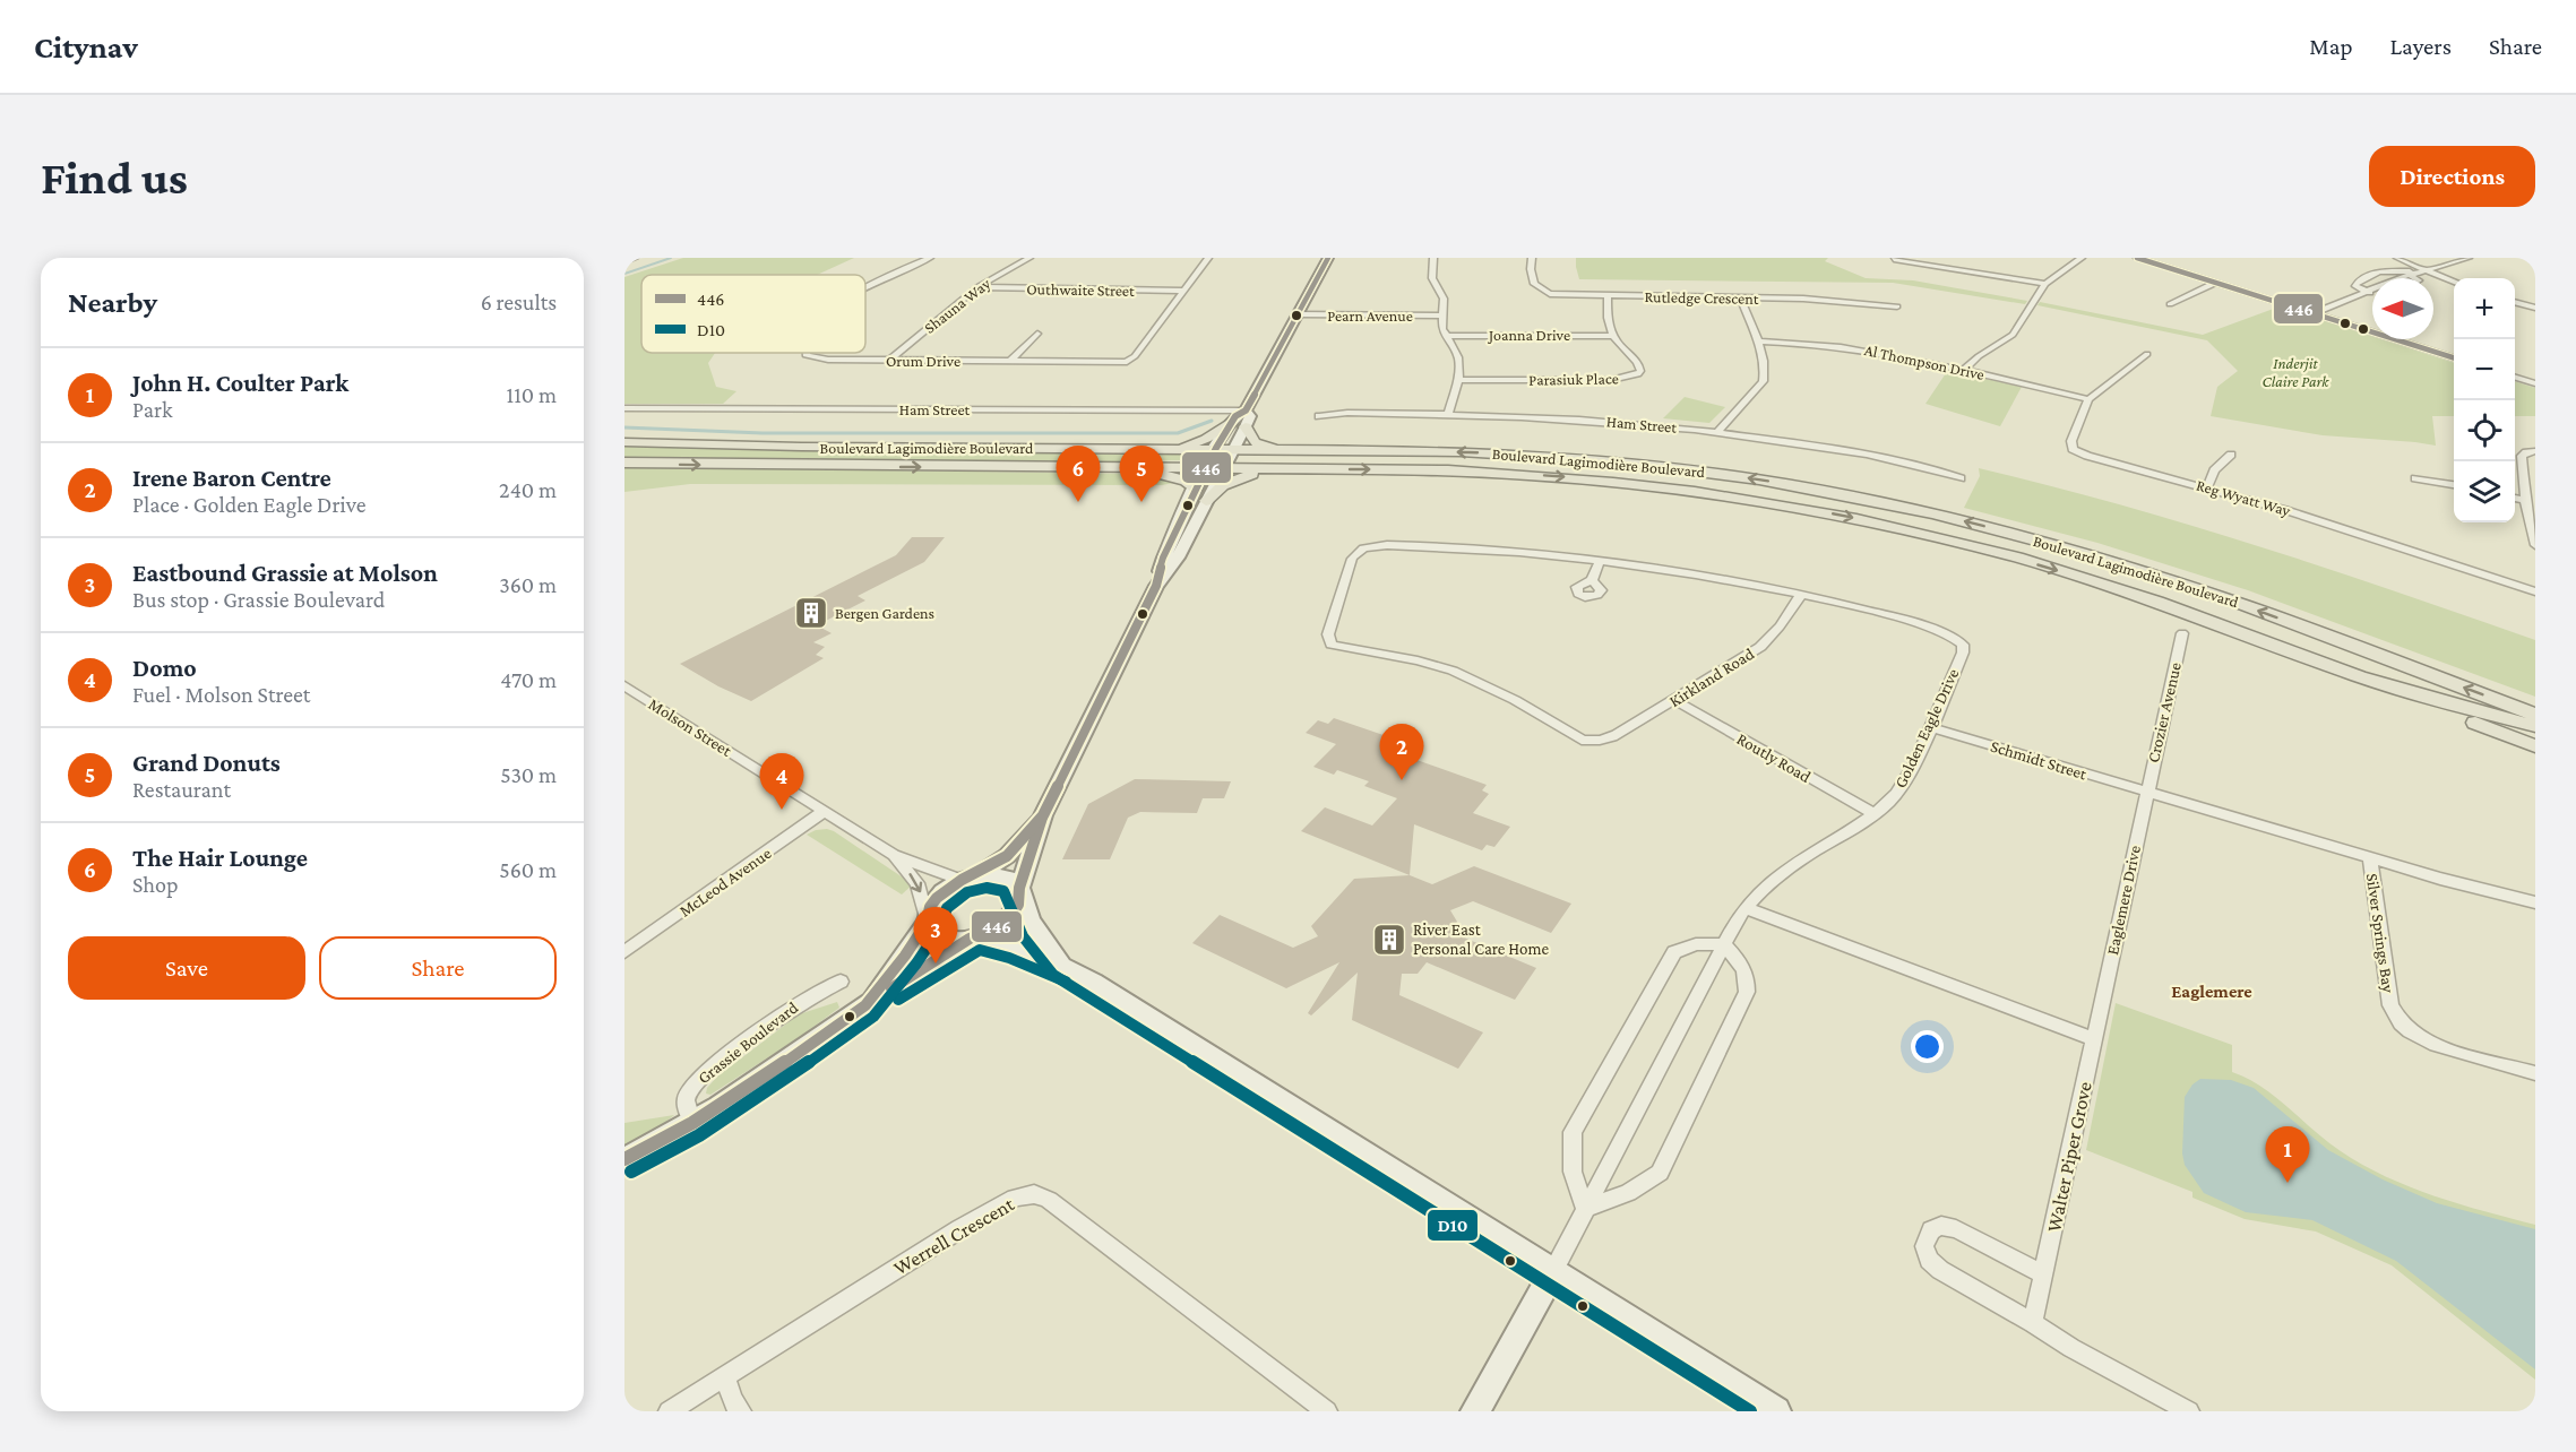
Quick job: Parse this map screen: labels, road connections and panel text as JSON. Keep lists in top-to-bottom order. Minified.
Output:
{"streets":{"main road":["Boulevard Lagimodière Boulevard"],"street":["Outhwaite Street","Rutledge Crescent","Shauna Way","Pearn Avenue","Joanna Drive","Orum Drive","Al Thompson Drive","Parasiuk Place","Ham Street","Reg Wyatt Way","Kirkland Road","Crozier Avenue","Molson Street","Golden Eagle Drive","Routly Road","Schmidt Street","McLeod Avenue","Eaglemere Drive","Silver Springs Bay","Grassie Boulevard","Walter Piper Grove","Werrell Crescent"]},"crossings":[["Outhwaite Street","Shauna Way"],["Outhwaite Street","Orum Drive"],["Shauna Way","Orum Drive"],["Joanna Drive","Parasiuk Place"],["Al Thompson Drive","Reg Wyatt Way"],["Kirkland Road","Golden Eagle Drive"],["Kirkland Road","Routly Road"],["Crozier Avenue","Schmidt Street"],["Crozier Avenue","Eaglemere Drive"],["Molson Street","McLeod Avenue"],["Molson Street","Grassie Boulevard"],["Golden Eagle Drive","Routly Road"],["Golden Eagle Drive","Schmidt Street"],["Schmidt Street","Eaglemere Drive"],["Eaglemere Drive","Walter Piper Grove"]],"districts":["Eaglemere"],"parks":["Inderjit Claire Park"],"places":{"building":["Bergen Gardens","River East Personal Care Home"]},"lines":["transit line 446","transit line D10"],"legend":["446","D10"],"north":"left","page":{"header":"Citynav","nav":["Map","Layers","Share"],"buttons":["Directions",["Save","Share"]],"title":"Find us","heading":["Nearby","6 results"],"map_buttons":["+","−"],"list":[{"mark":"1","name":"John H. Coulter Park","note":"Park","value":"110 m"},{"mark":"2","name":"Irene Baron Centre","note":"Place · Golden Eagle Drive","value":"240 m"},{"mark":"3","name":"Eastbound Grassie at Molson","note":"Bus stop · Grassie Boulevard","value":"360 m"},{"mark":"4","name":"Domo","note":"Fuel · Molson Street","value":"470 m"},{"mark":"5","name":"Grand Donuts","note":"Restaurant","value":"530 m"},{"mark":"6","name":"The Hair Lounge","note":"Shop","value":"560 m"}],"pins":["5","6","2","4","3","1"]}}
